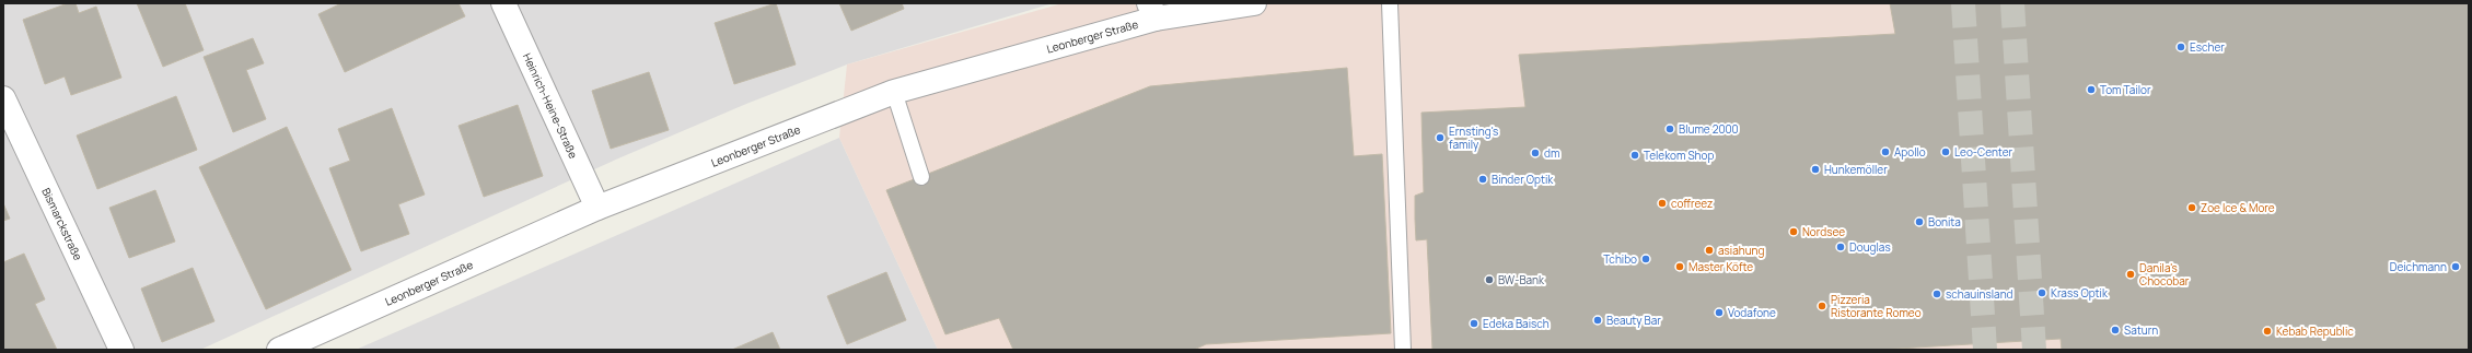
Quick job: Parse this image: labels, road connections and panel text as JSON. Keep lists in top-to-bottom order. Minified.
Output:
{"streets":{"street":["Leonberger Straße","Heinrich-Heine-Straße","Bismarckstraße"]},"crossings":[["Leonberger Straße","Heinrich-Heine-Straße"]],"places":["Escher","Tom Tailor","Blume 2000","Ernsting's family","Apollo","Leo-Center","dm","Telekom Shop","Hunkemöller","Binder Optik","coffreez","Zoe Ice & More","Bonita","Nordsee","Douglas","asiahung","Tchibo","Master Köfte","Deichmann","Danila's Chocobar","BW-Bank","Krass Optik","schauinsland","Pizzeria Ristorante Romeo","Vodafone","Beauty Bar","Edeka Baisch","Saturn","Kebab Republic"]}
